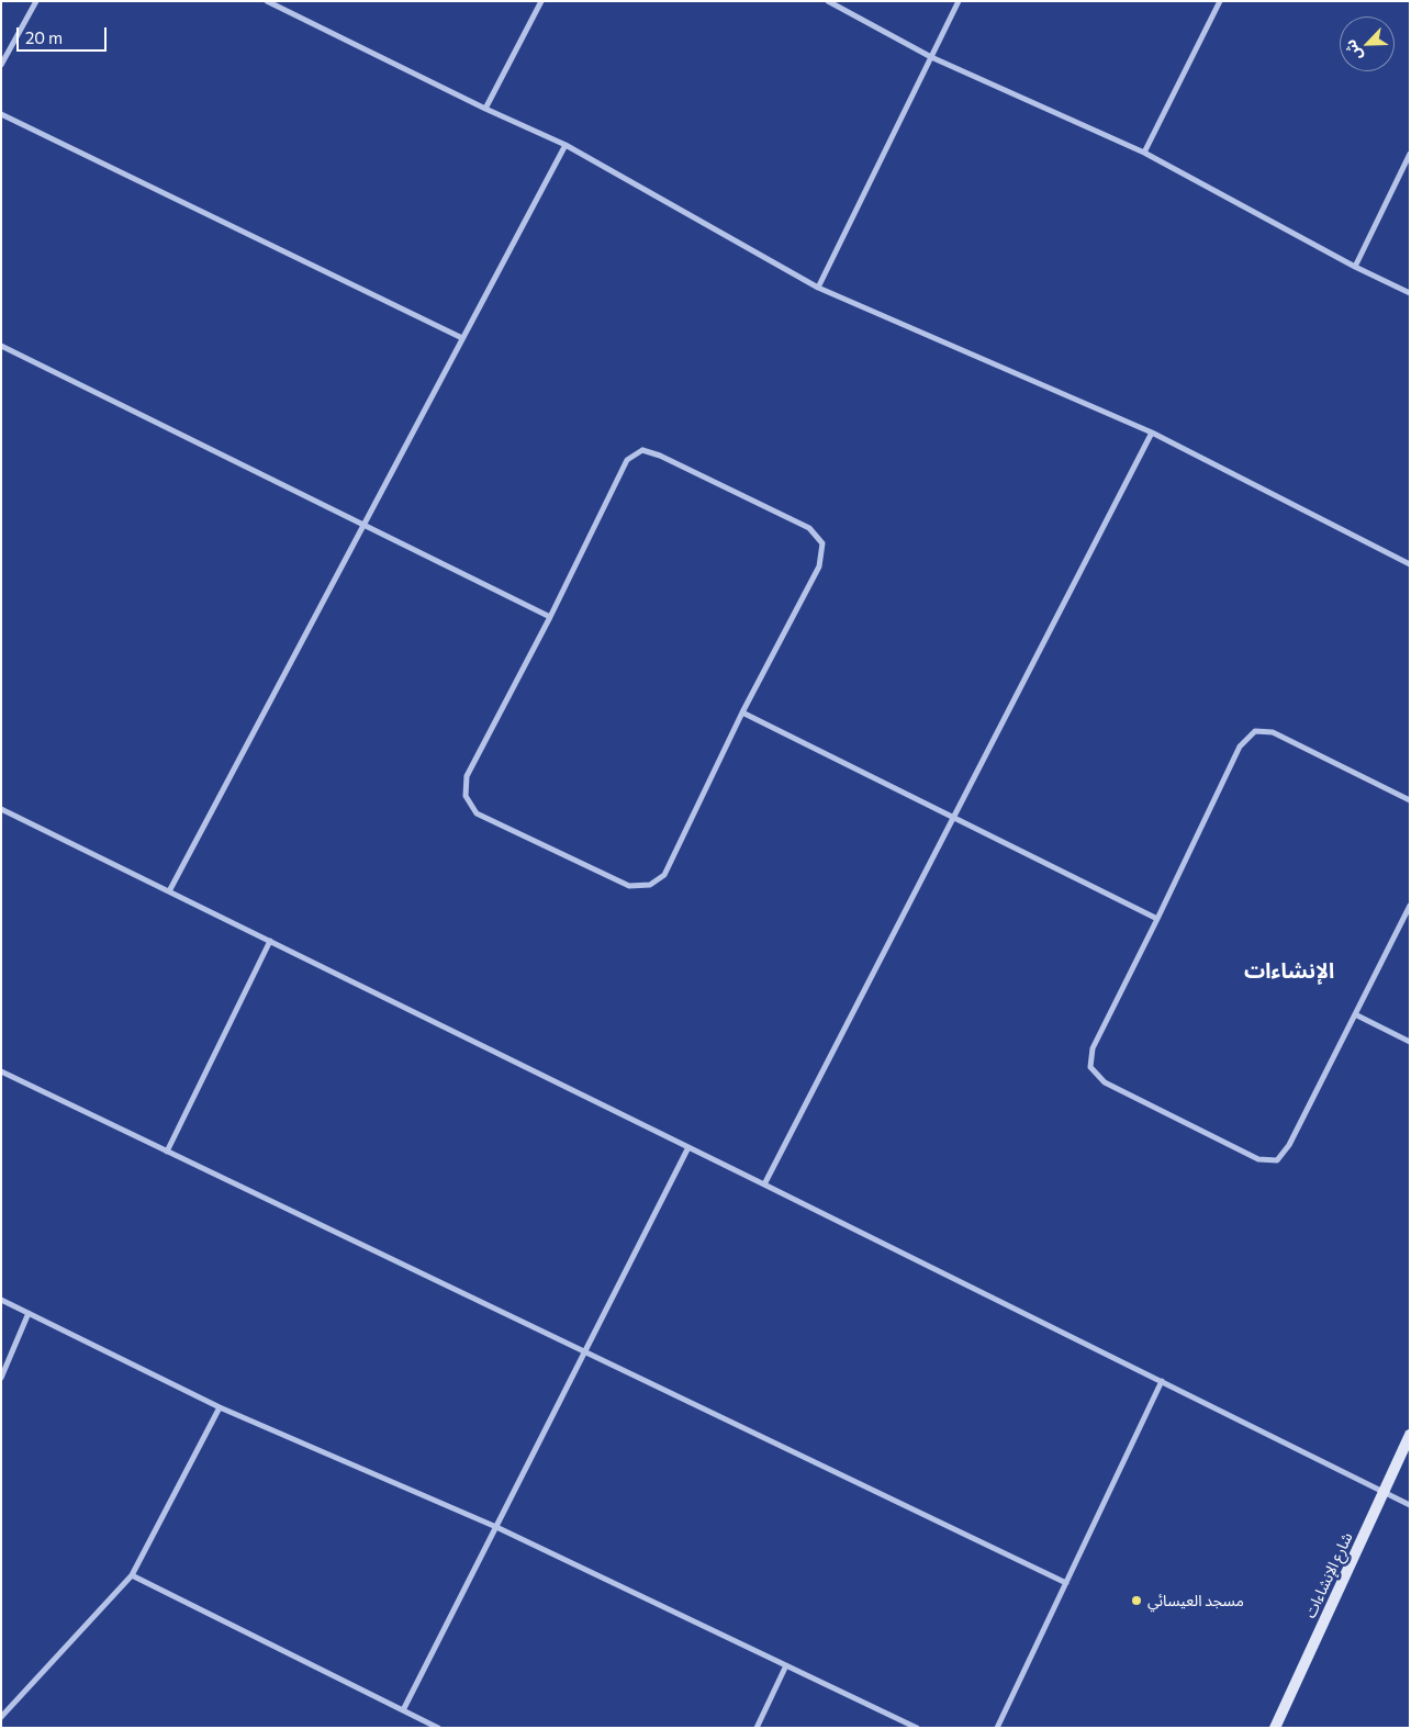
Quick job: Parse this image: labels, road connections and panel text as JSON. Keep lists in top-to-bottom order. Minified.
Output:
{"streets":{"street":["شارع الإنشاءات"]},"districts":["الإنشاءات"],"places":["مسجد العيسائي"],"scale_bar":"20 m","north":"bottom left"}
